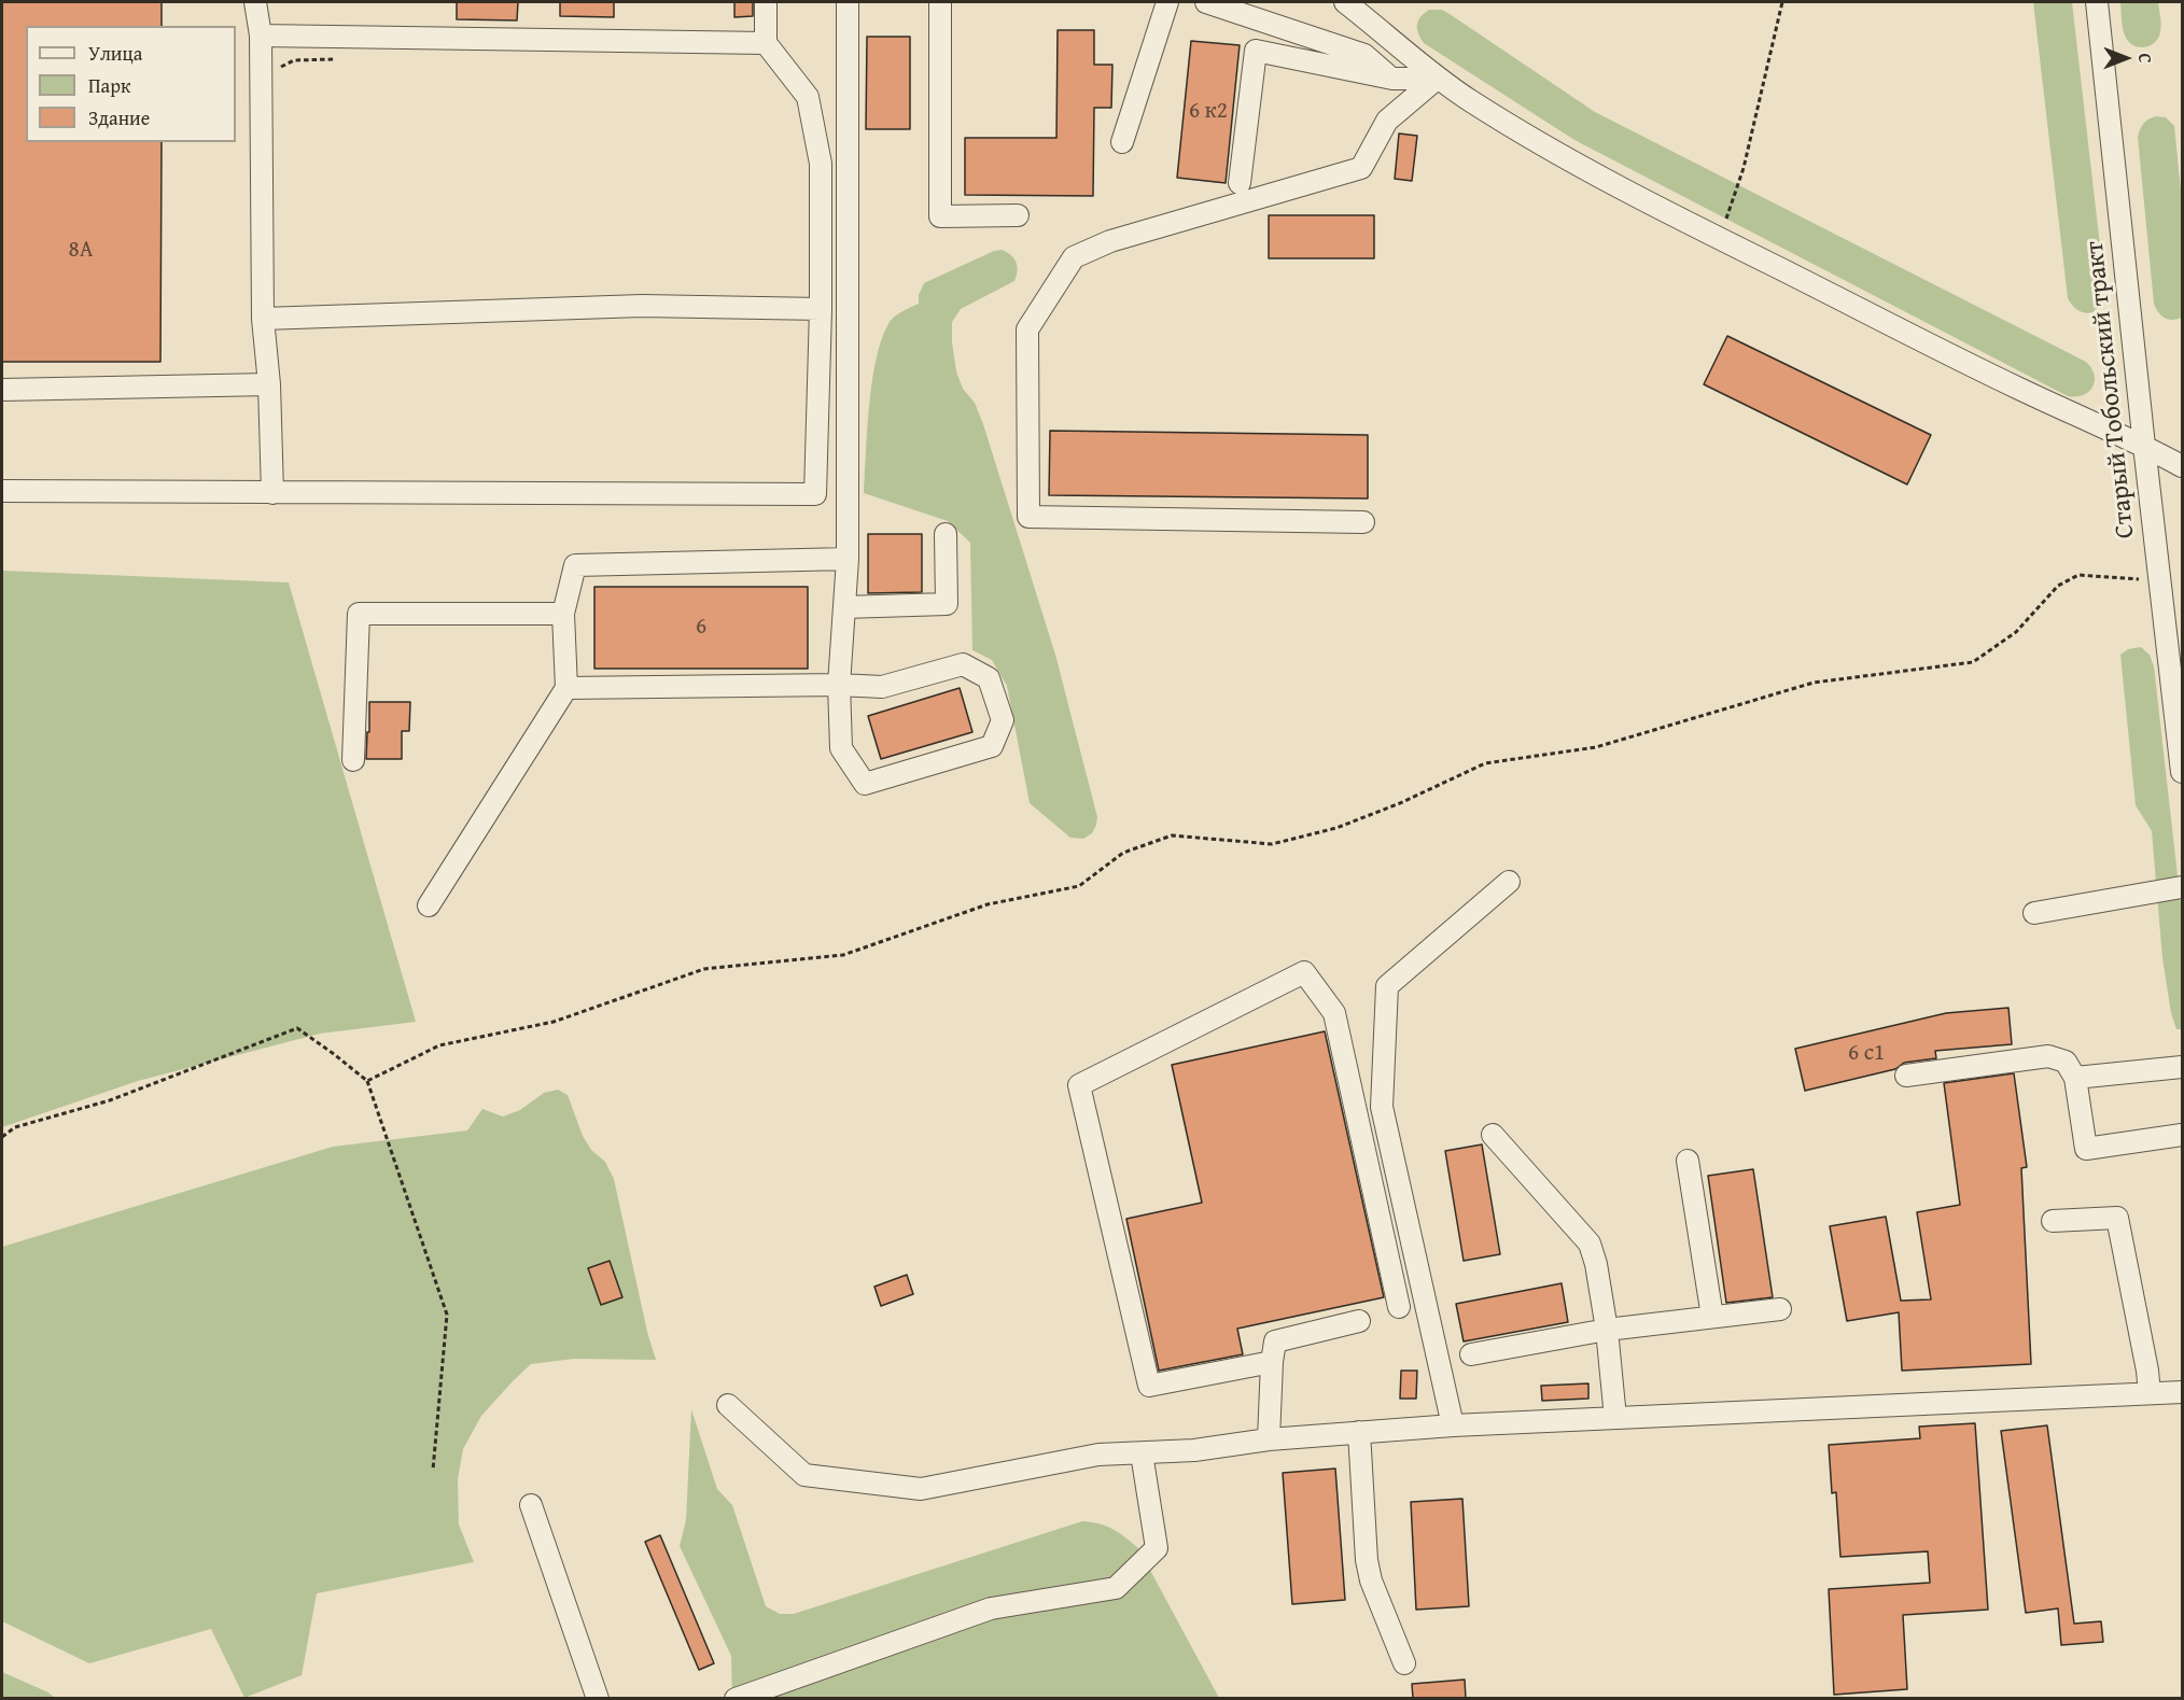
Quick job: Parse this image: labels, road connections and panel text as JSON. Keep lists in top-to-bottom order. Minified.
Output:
{"streets":{"street":["Старый Тобольский тракт"]},"house_numbers":["6 к2","8А","6","6 с1"],"legend":["Улица","Парк","Здание"],"north":"right"}
